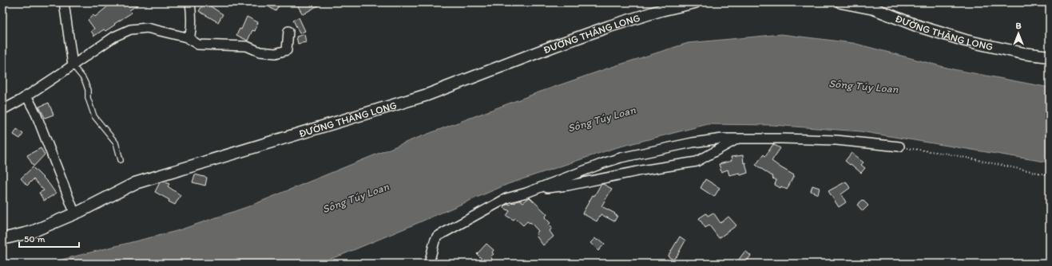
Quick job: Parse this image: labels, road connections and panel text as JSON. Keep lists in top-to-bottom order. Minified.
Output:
{"streets":{"street":["ĐƯỜNG THĂNG LONG"]},"water":["Sông Túy Loan"],"scale_bar":"50 m","north":"top"}
